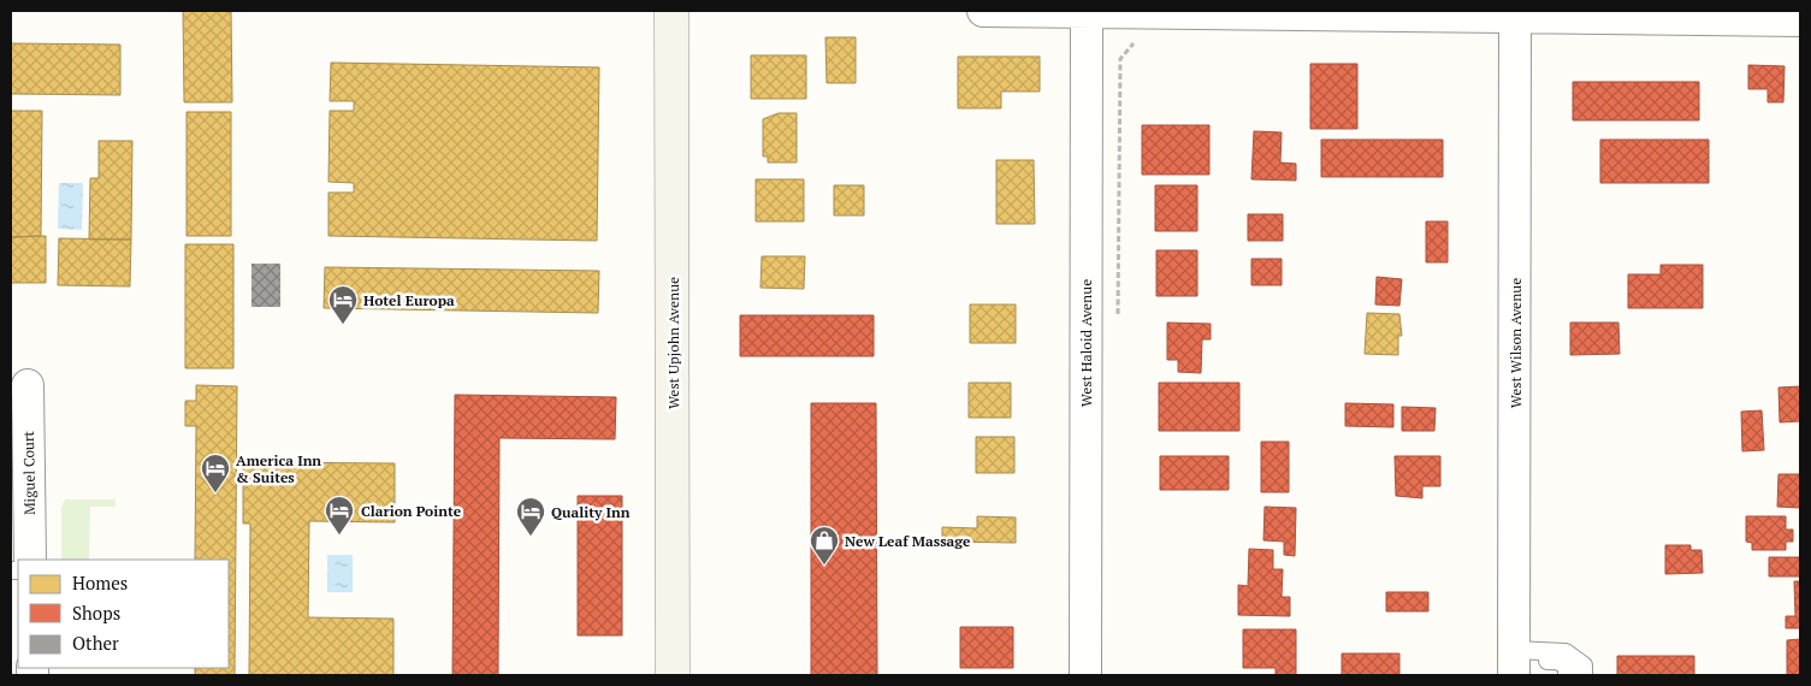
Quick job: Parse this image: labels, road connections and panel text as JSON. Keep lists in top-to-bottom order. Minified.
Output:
{"streets":{"main road":["West Upjohn Avenue"],"street":["West Haloid Avenue","West Wilson Avenue","Miguel Court"]},"places":{"hotel":["Hotel Europa","America Inn & Suites","Clarion Pointe","Quality Inn"],"shop":["New Leaf Massage"]},"legend":["Homes","Shops","Other"]}
